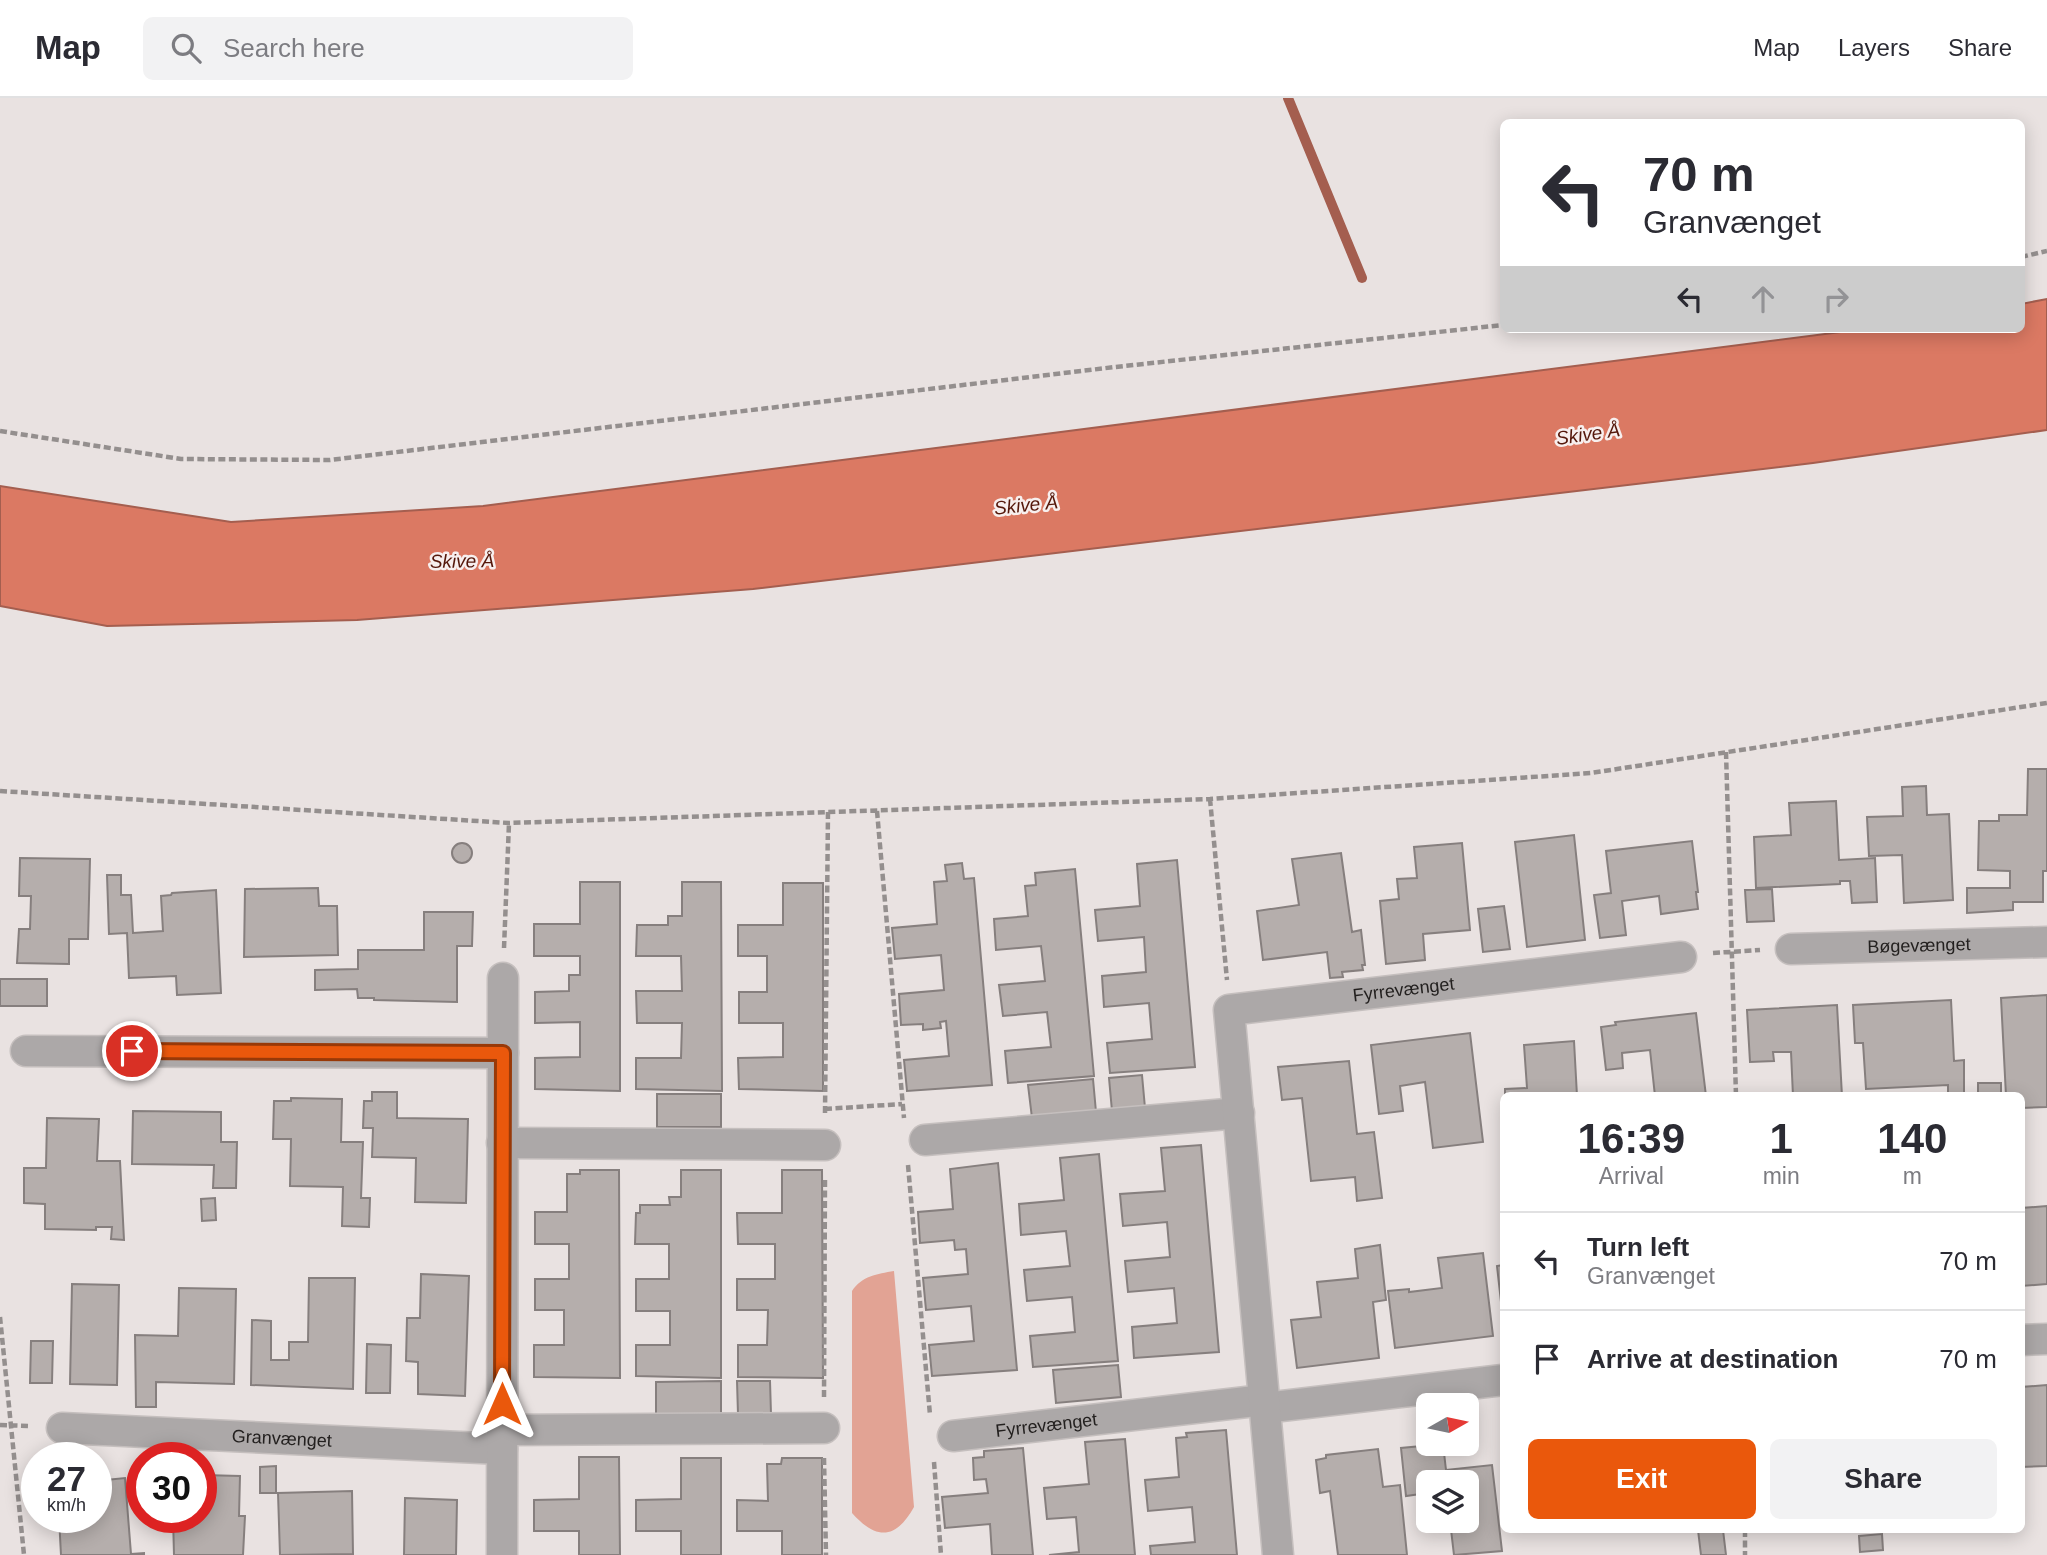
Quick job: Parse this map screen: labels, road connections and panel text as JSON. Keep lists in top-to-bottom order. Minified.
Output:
{"streets":{"street":["Bøgevænget","Fyrrevænget","Granvænget"]},"water":["Skive Å"],"north":"right","page":{"header":"Map","search":"Search here","nav":["Map","Layers","Share"],"turn":["70 m","Granvænget"],"eta":["16:39","Arrival","1","min","140","m"],"list":[{"name":"Turn left","note":"Granvænget","value":"70 m"},{"name":"Arrive at destination","value":"70 m"}],"buttons":["Exit","Share"],"speed":"27 km/h","limit":"30"}}
